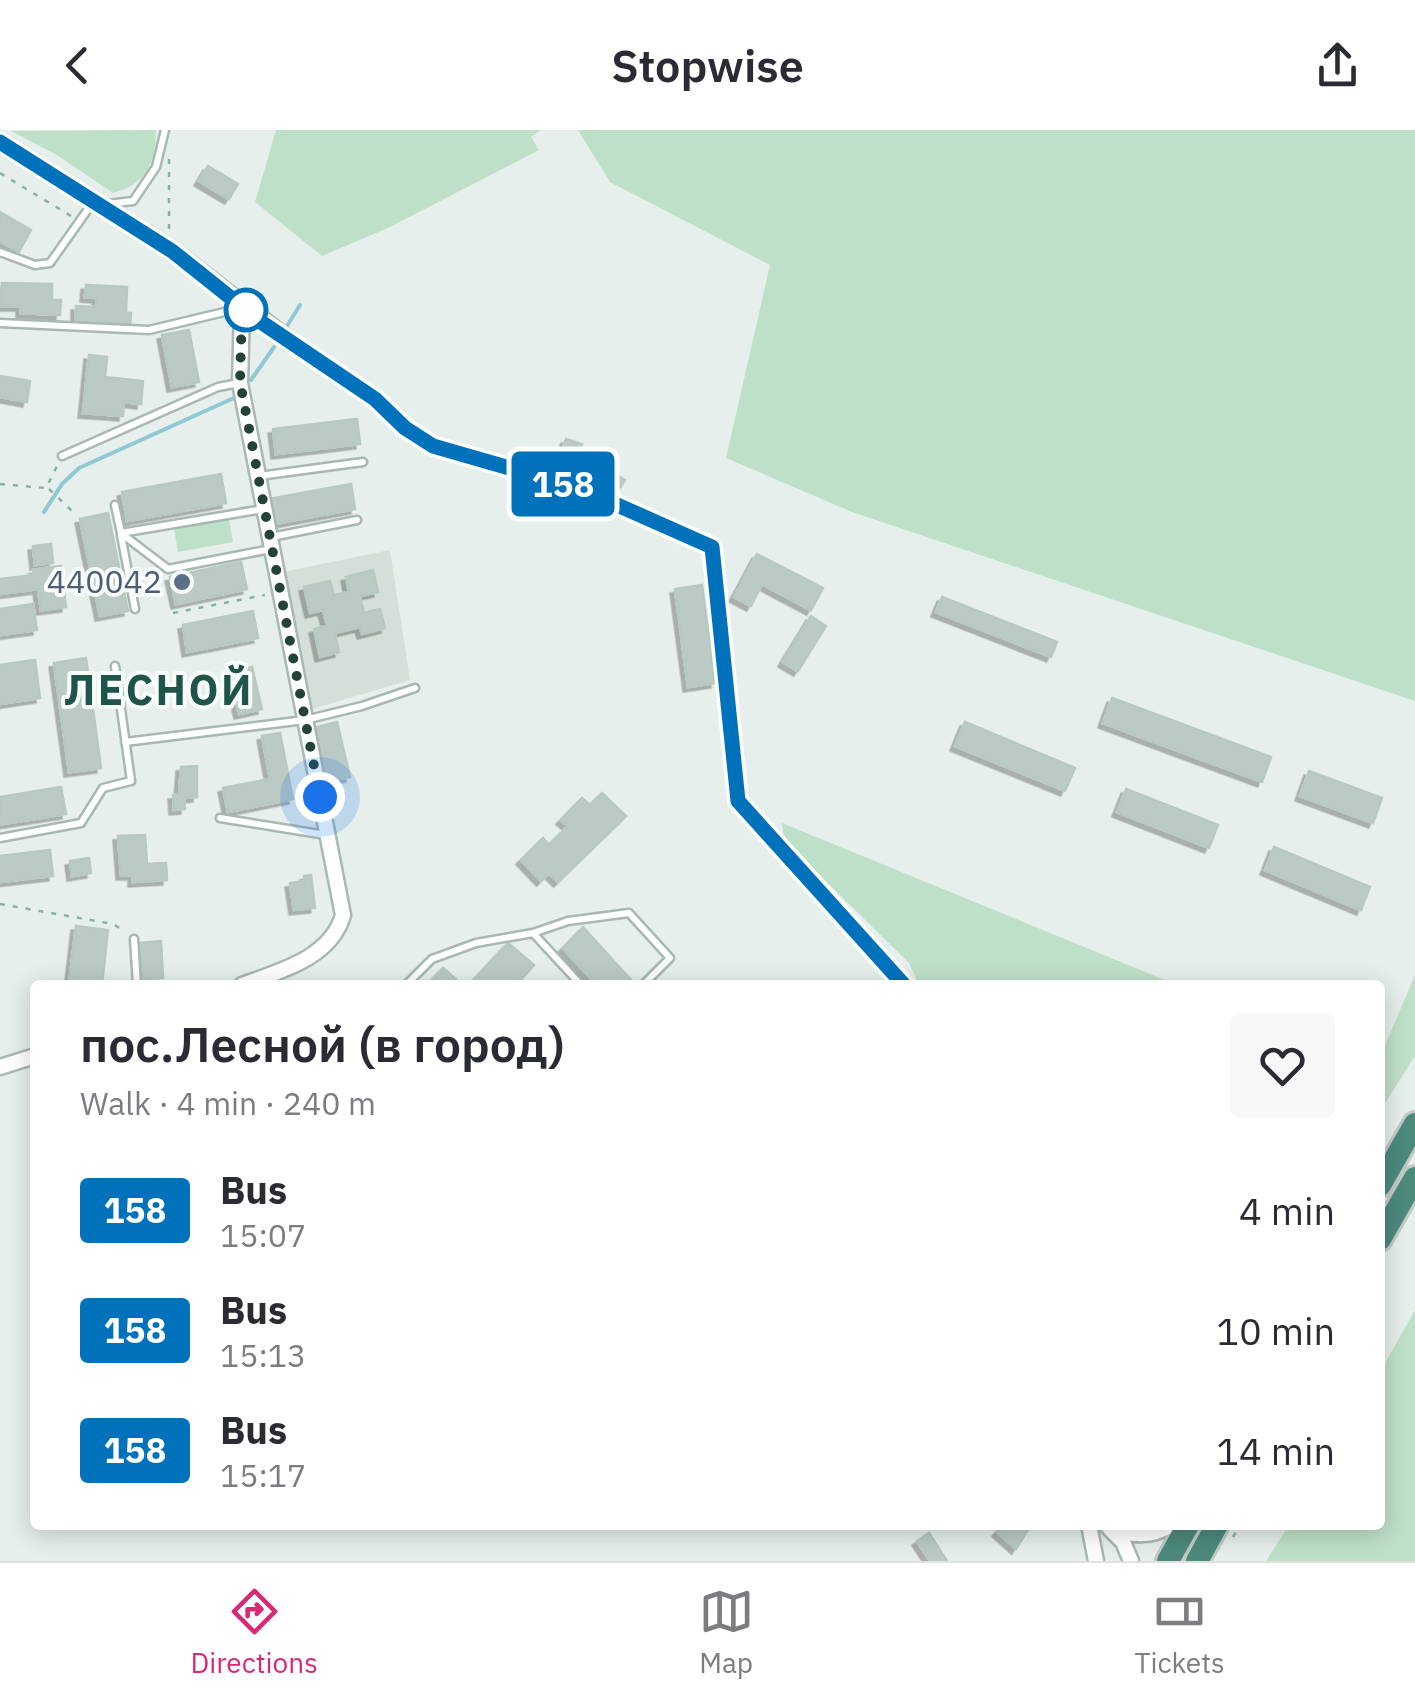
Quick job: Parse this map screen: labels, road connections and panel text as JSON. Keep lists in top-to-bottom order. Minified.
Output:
{"districts":["ЛЕСНОЙ"],"places":["440042"],"lines":["bus line 158"],"page":{"header":"Stopwise","on_map":"158","heading":["пос.Лесной (в город)","Walk · 4 min · 240 m"],"list":[{"mark":"158","name":"Bus","note":"15:07","value":"4 min"},{"mark":"158","name":"Bus","note":"15:13","value":"10 min"},{"mark":"158","name":"Bus","note":"15:17","value":"14 min"}],"tabs":["Directions","Map","Tickets"]}}
